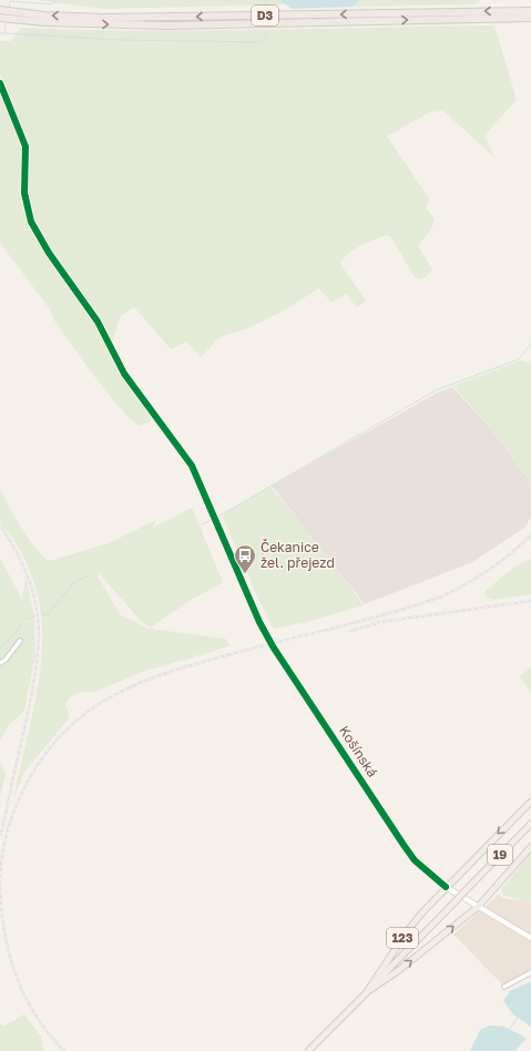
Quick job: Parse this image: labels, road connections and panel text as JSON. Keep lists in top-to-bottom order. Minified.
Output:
{"streets":{"highway":["D3"],"main road":["Košínská","19","123"]},"crossings":[["Košínská","123"],["19","123"]],"places":{"bus stop":["Čekanice žel. přejezd"]}}
